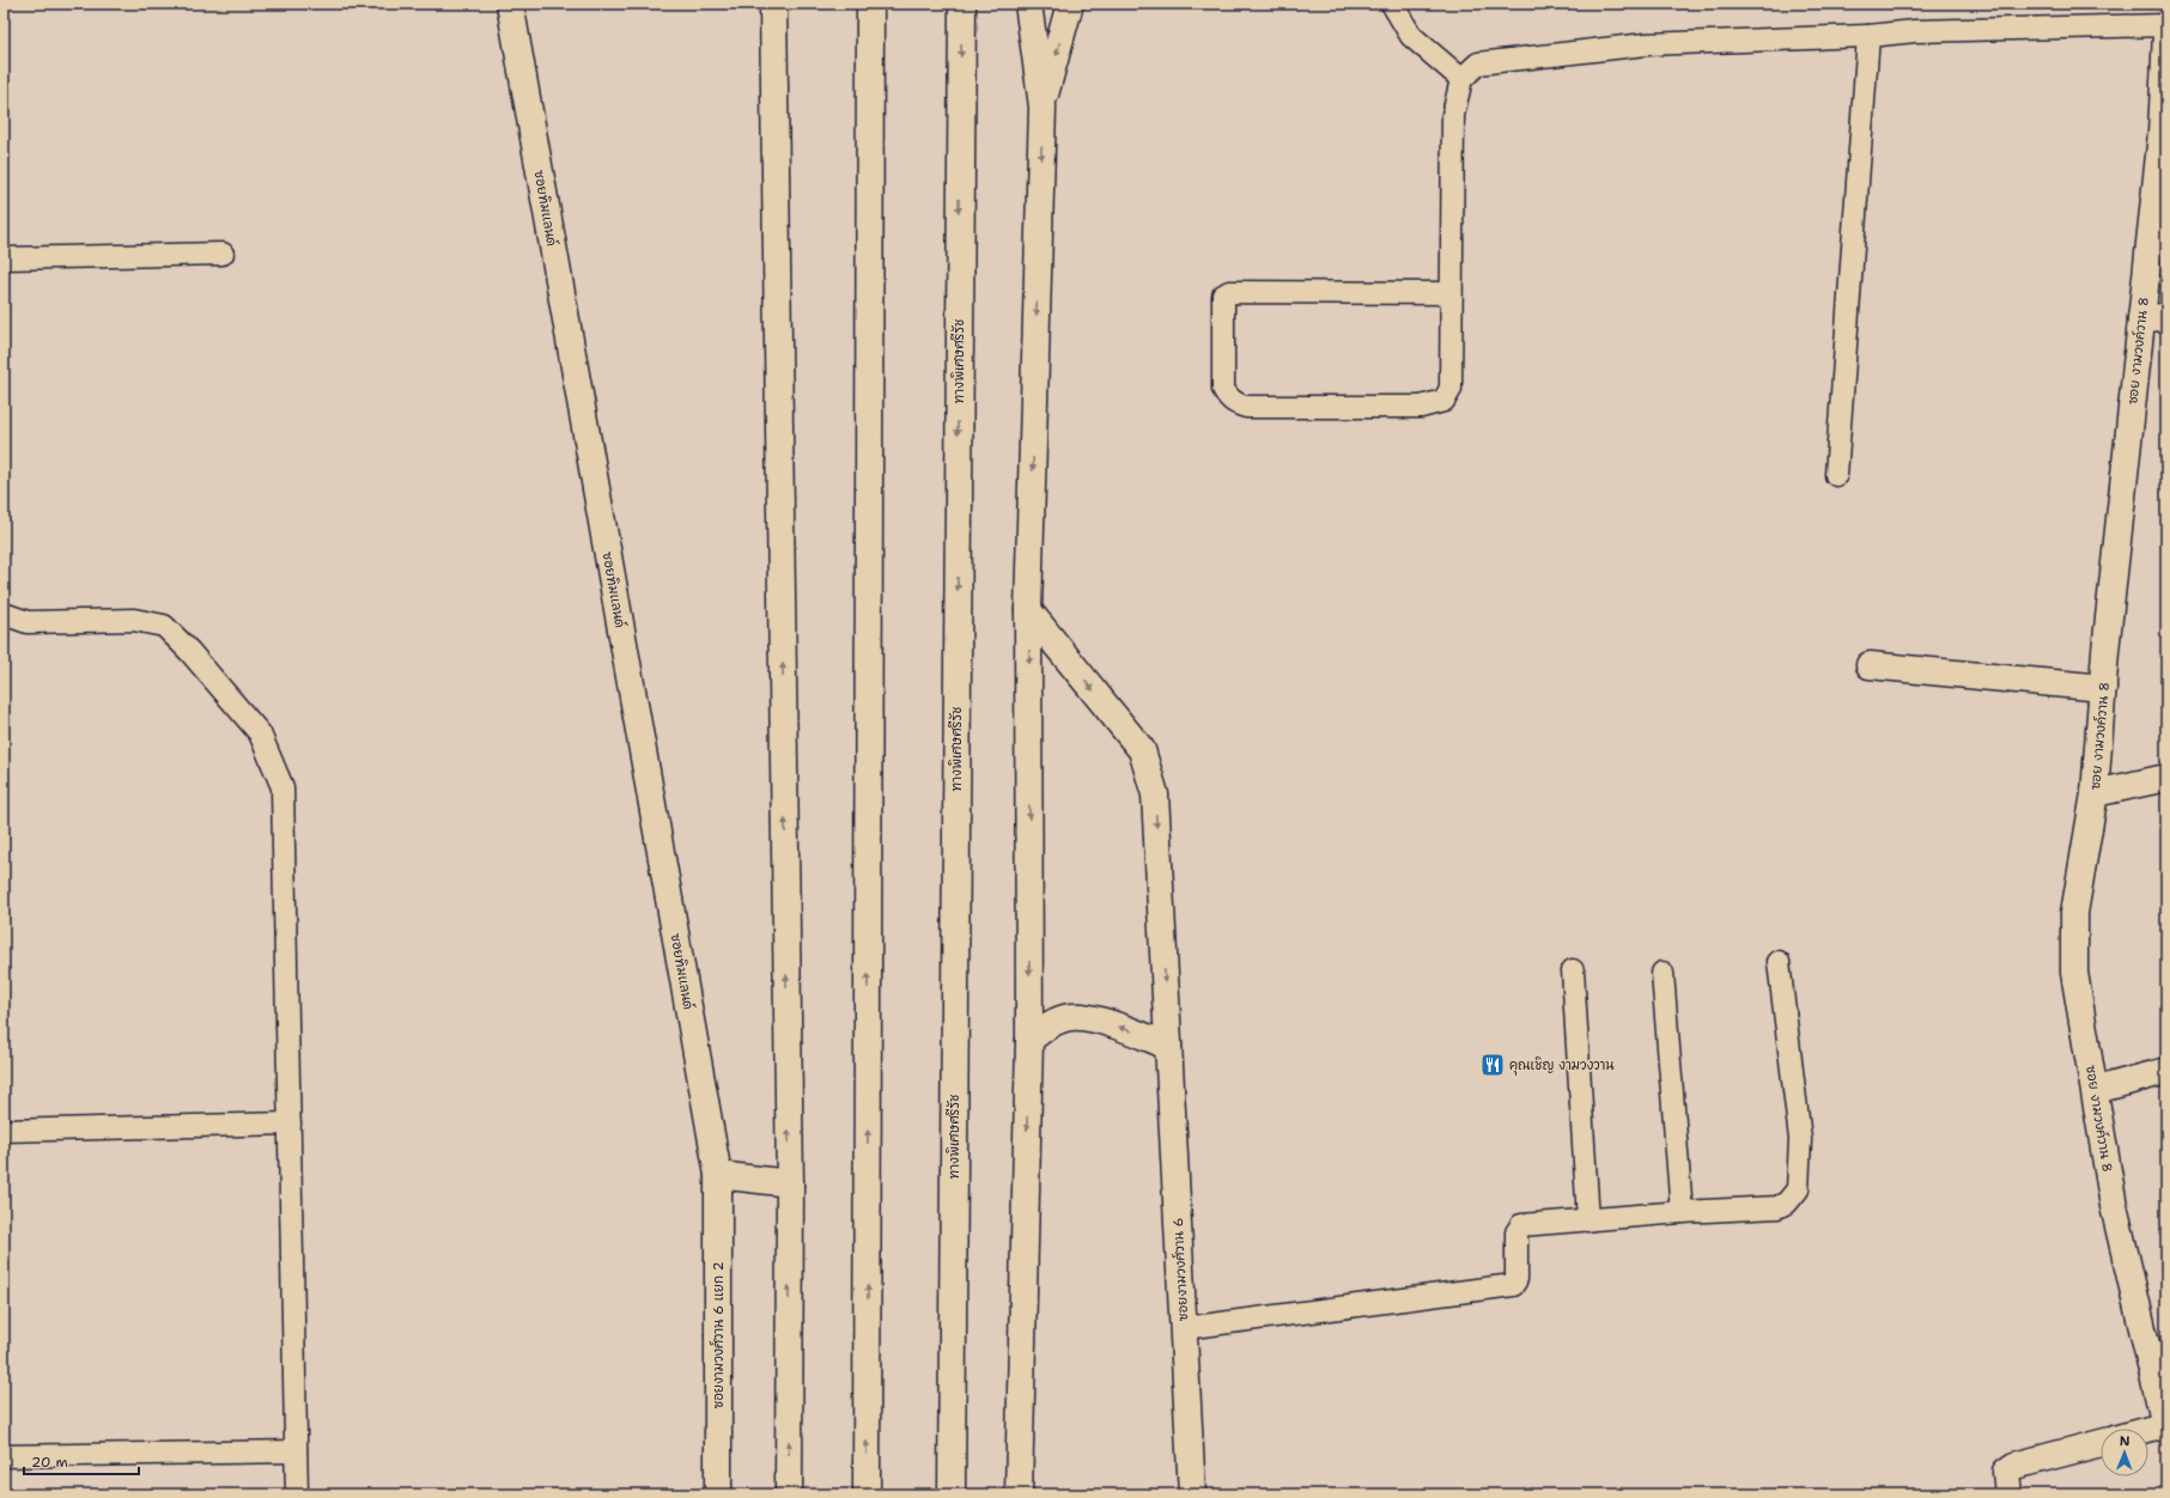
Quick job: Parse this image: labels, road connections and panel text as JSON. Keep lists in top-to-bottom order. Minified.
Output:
{"streets":{"main road":["ซอยทิมแลนด์","ซอย งามวงค์วาน 8","ทางพิเศษศรีรัช","ซอยงามวงศ์วาน 6","ซอยงามวงศ์วาน 6 แยก 2"]},"crossings":[["ซอยทิมแลนด์","ซอยงามวงศ์วาน 6 แยก 2"]],"places":{"restaurant":["คุณเชิญ งามวงวาน"]},"scale_bar":"20 m","north":"top"}
